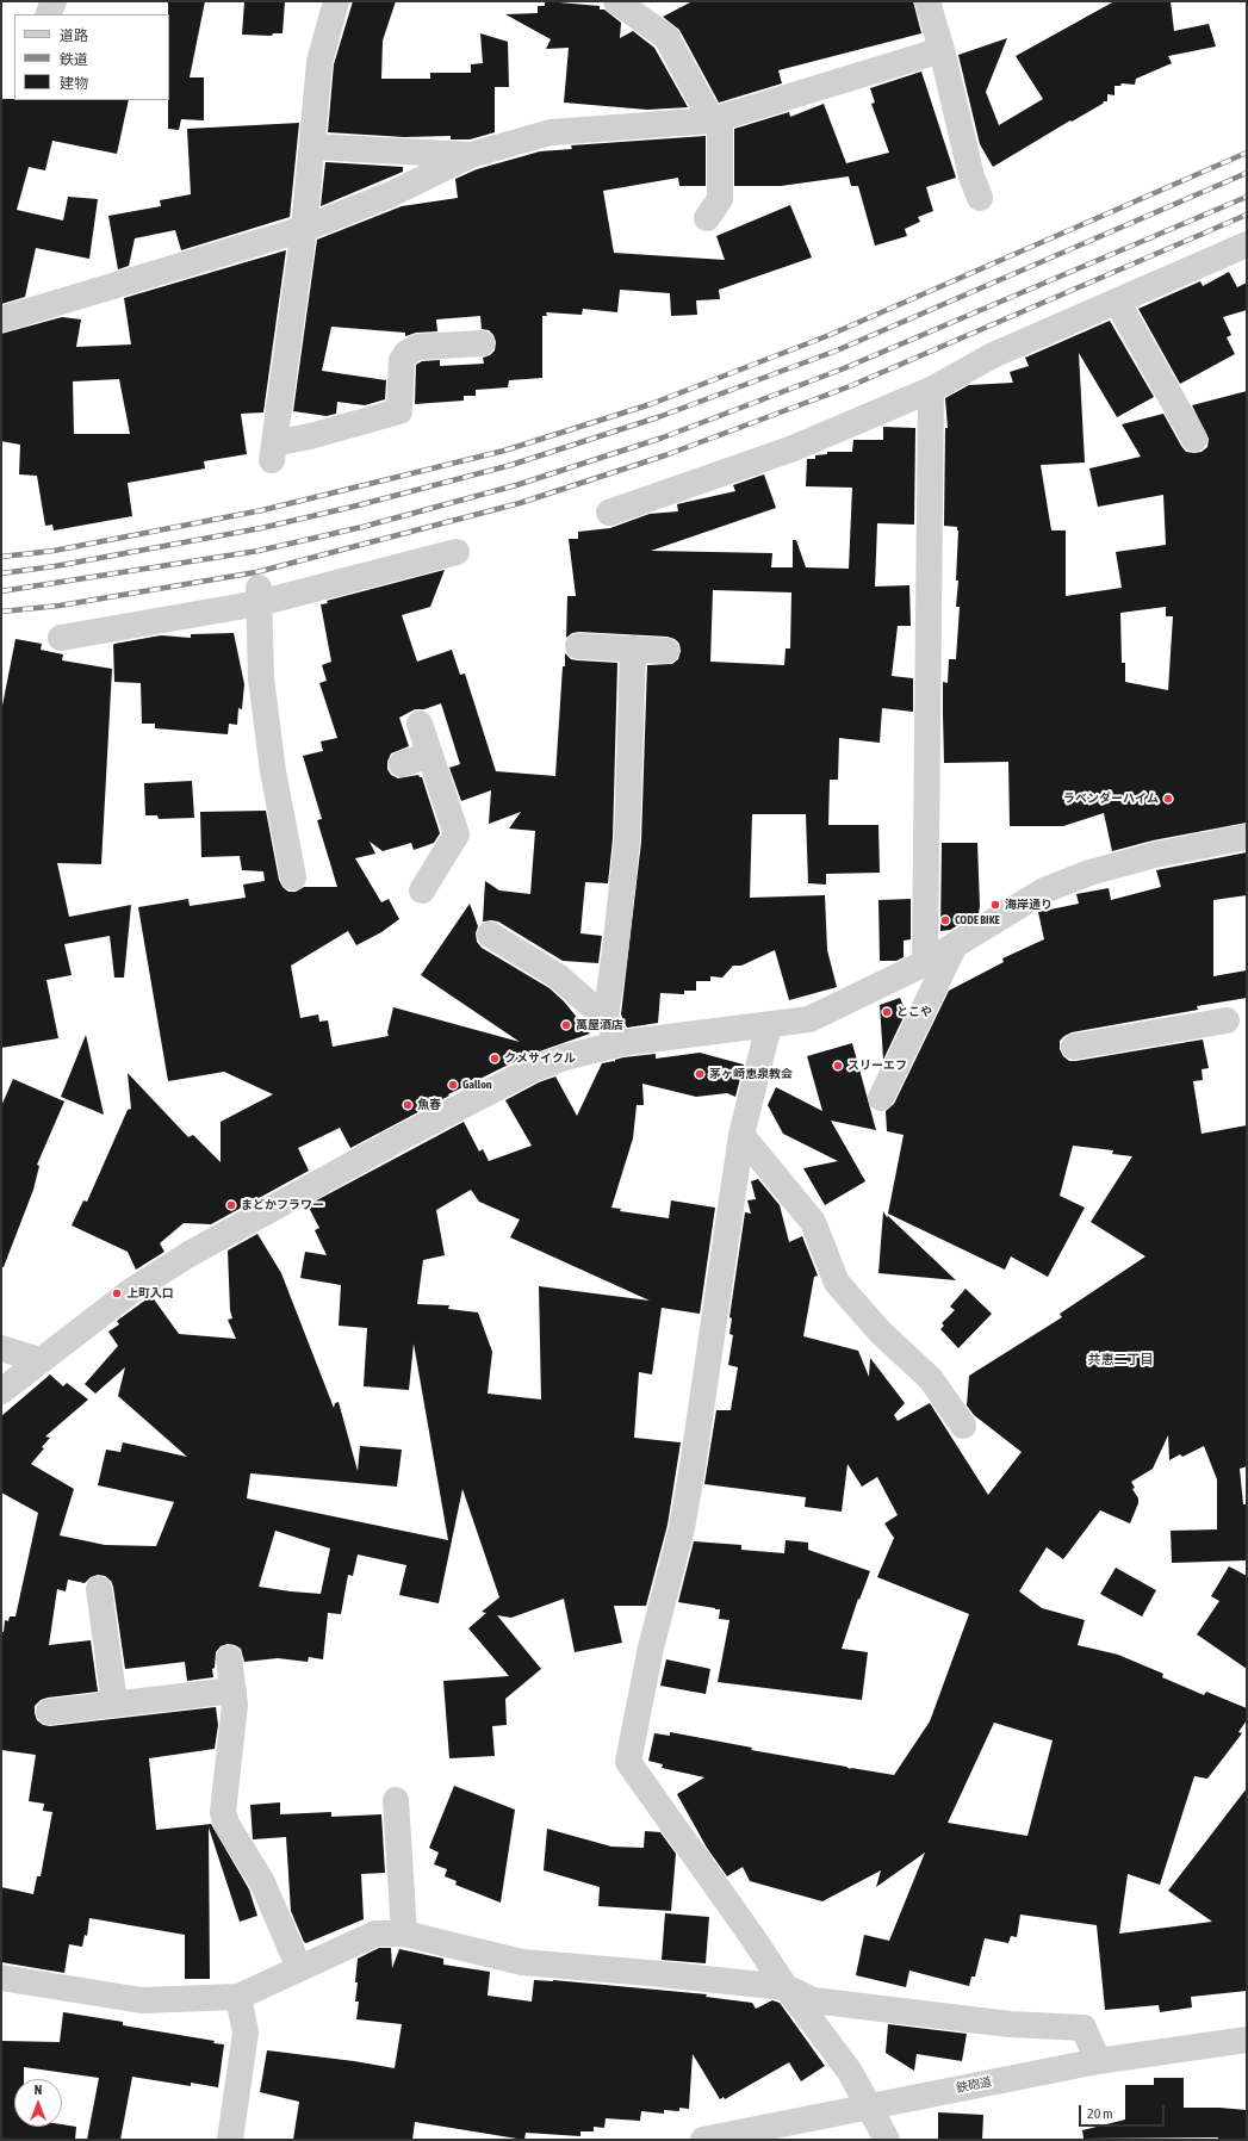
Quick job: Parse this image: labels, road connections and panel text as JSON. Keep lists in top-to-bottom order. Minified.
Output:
{"streets":{"street":["鉄砲道"]},"districts":["共恵二丁目"],"places":["ラベンダーハイム","海岸通り","CODE BIKE","とこや","萬屋酒店","クメサイクル","スリーエフ","茅ヶ崎恵泉教会","Gallon","魚春","まどかフラワー","上町入口"],"legend":["道路","鉄道","建物"],"scale_bar":"20 m","north":"top"}
